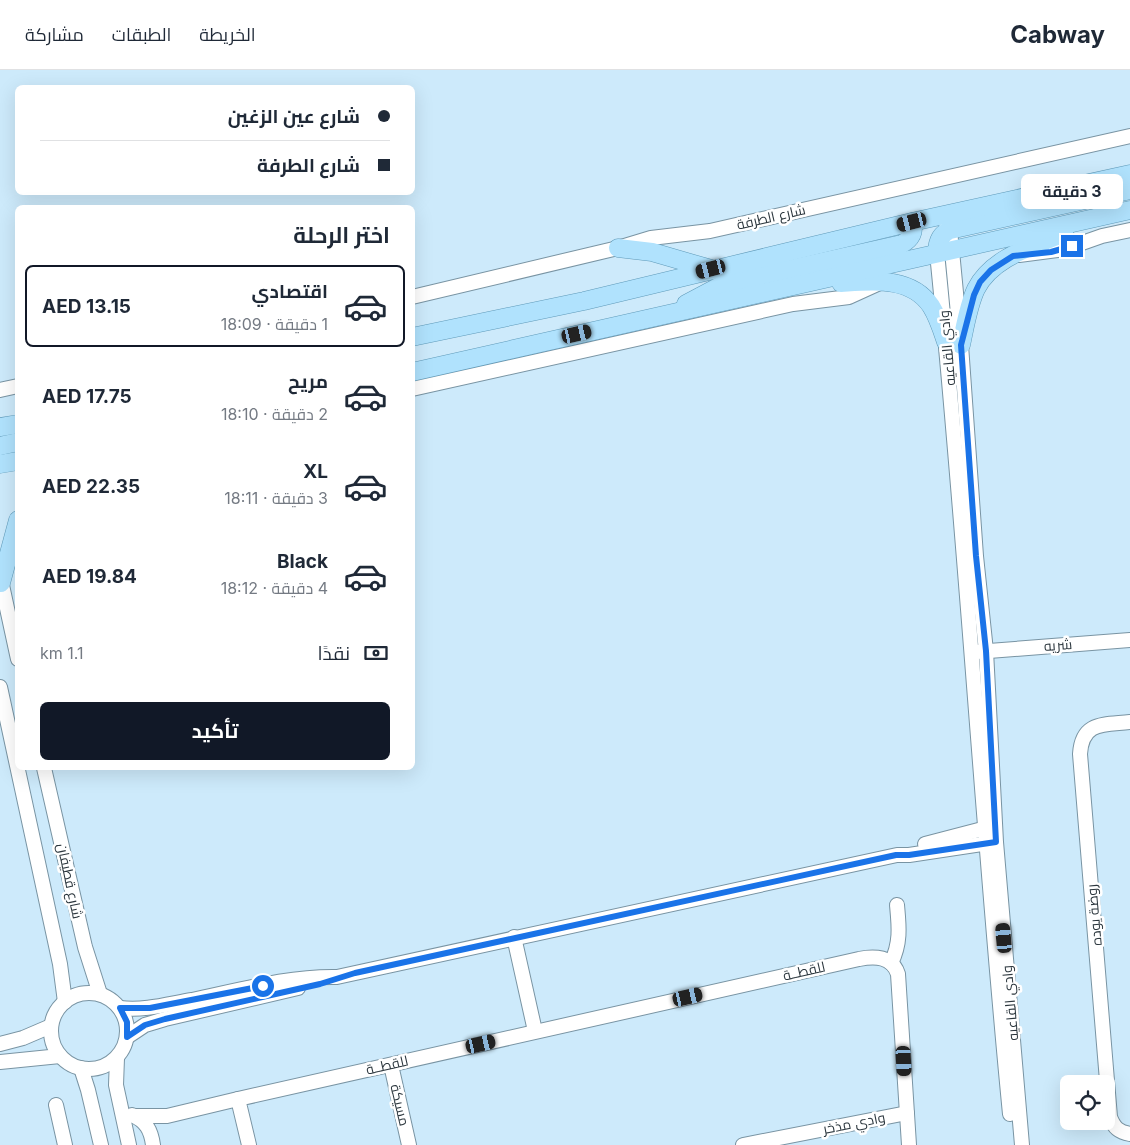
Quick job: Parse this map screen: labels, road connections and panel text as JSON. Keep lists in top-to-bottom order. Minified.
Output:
{"streets":{"street":["شارع الطرفة","وادي القاعيه","شريه","شارع قطيفان","روضة يوده","للقطــة","مسيكة","وادي مذخر"]},"crossings":[["وادي القاعيه","شريه"],["للقطــة","مسيكة"]],"page":{"header":"Cabway","nav":["الخريطة","الطبقات","مشاركة"],"banner":["شارع عين الزغين","شارع الطرفة"],"bubble":"3 دقيقة","heading":"اختر الرحلة","list":[{"name":"اقتصادي","note":"1 دقيقة · 18:09","value":"AED 13.15"},{"name":"مريح","note":"2 دقيقة · 18:10","value":"AED 17.75"},{"name":"XL","note":"3 دقيقة · 18:11","value":"AED 22.35"},{"name":"Black","note":"4 دقيقة · 18:12","value":"AED 19.84"}],"pay":["نقدًا","1.1 km"],"buttons":"تأكيد"}}
